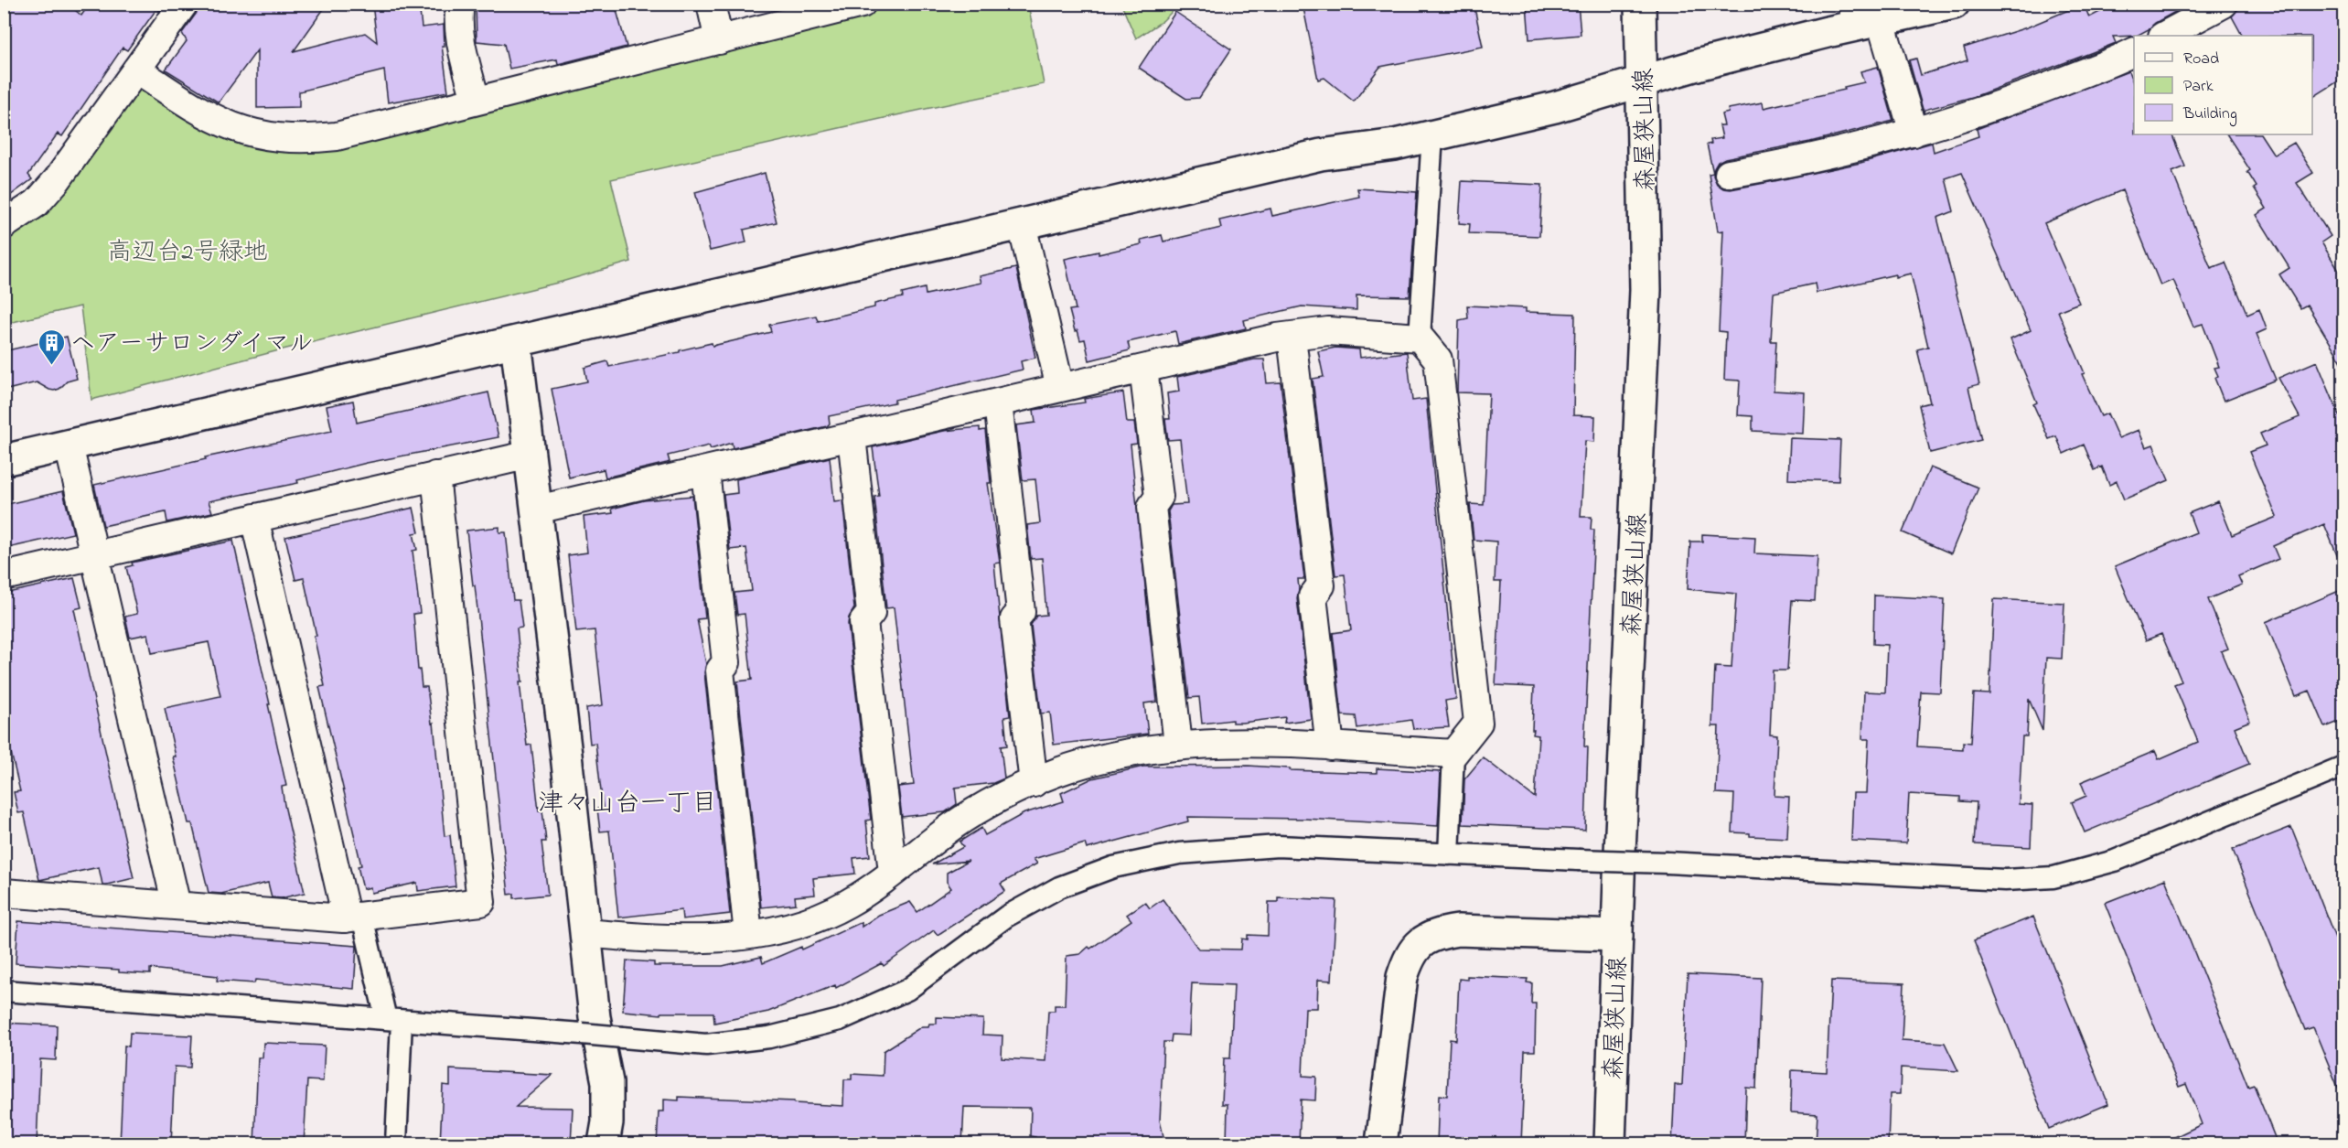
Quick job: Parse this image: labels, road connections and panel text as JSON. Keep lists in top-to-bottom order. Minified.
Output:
{"streets":{"street":["森屋狭山線"]},"districts":["津々山台一丁目"],"parks":["高辺台2号緑地"],"places":{"building":["ヘアーサロンダイマル"]},"legend":["Road","Park","Building"]}
